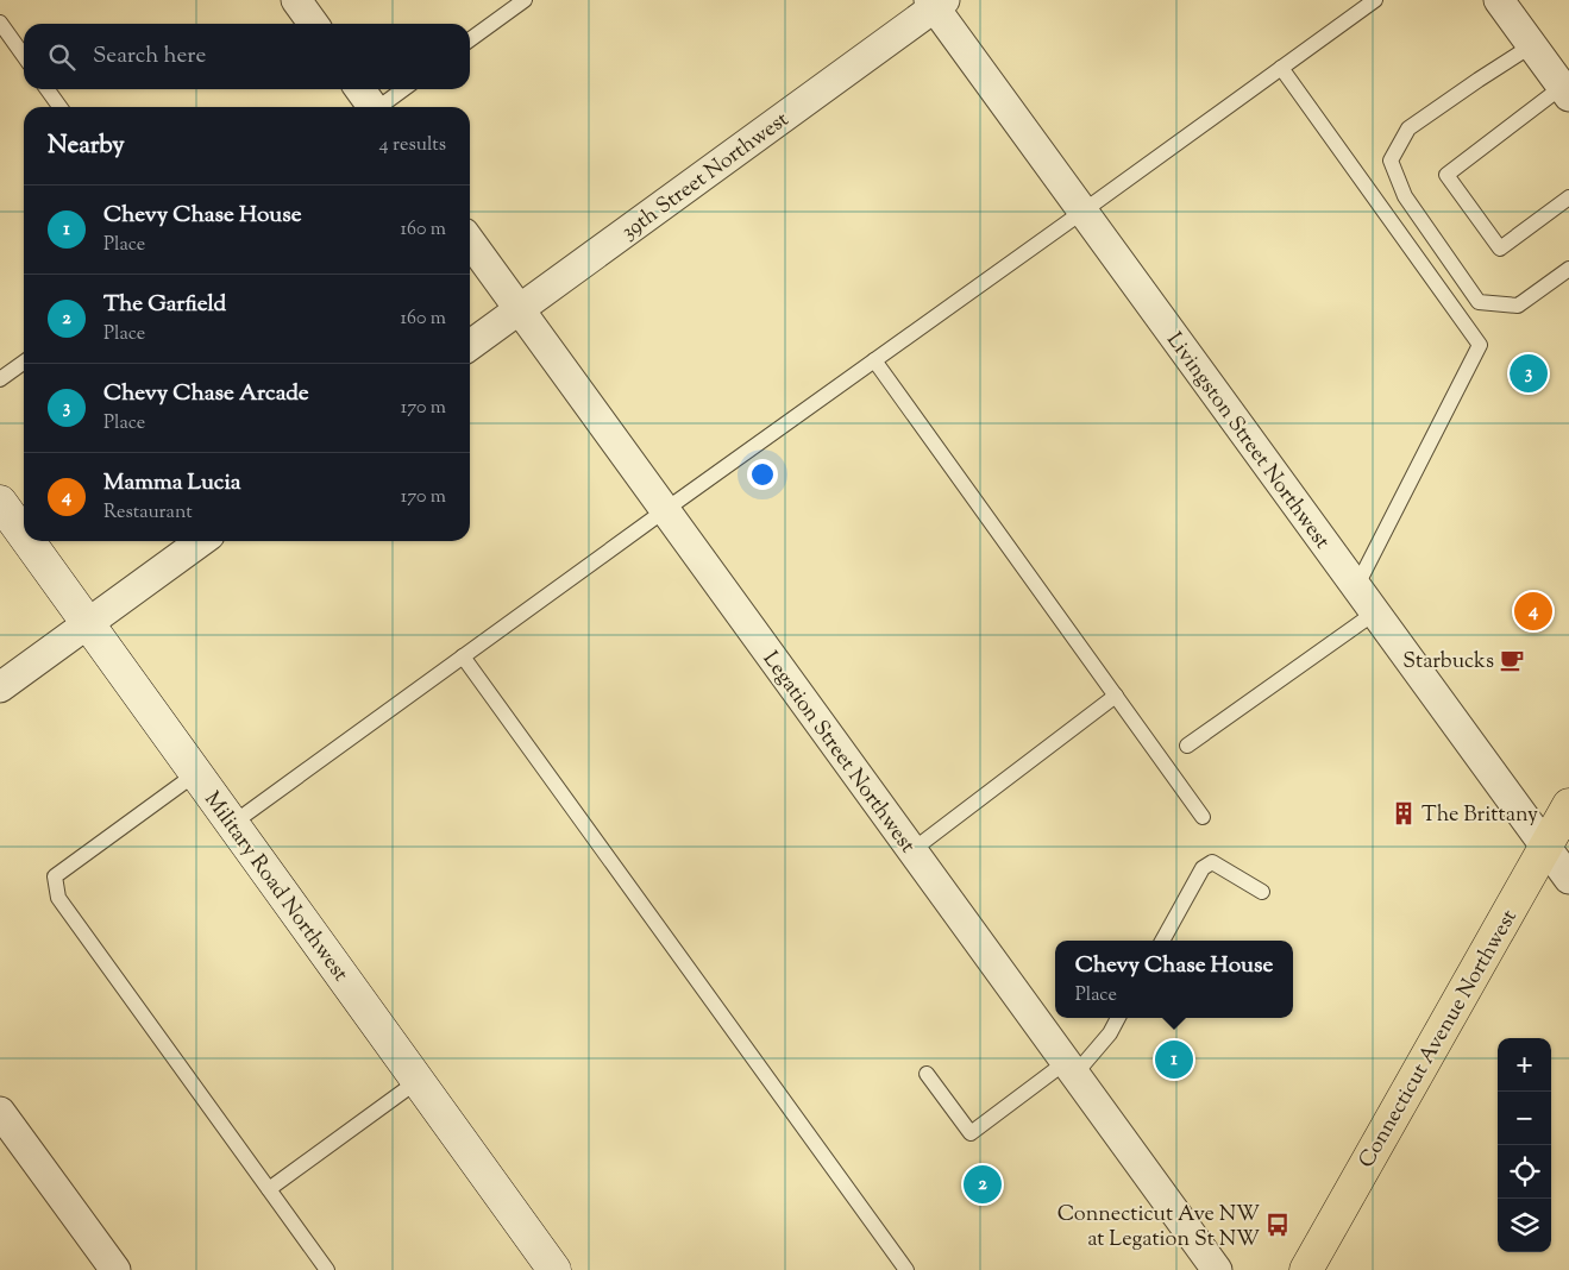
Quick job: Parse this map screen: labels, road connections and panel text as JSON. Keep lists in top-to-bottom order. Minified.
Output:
{"streets":{"main road":["Military Road Northwest","Connecticut Avenue Northwest"],"street":["39th Street Northwest","Livingston Street Northwest","Legation Street Northwest"]},"crossings":[["39th Street Northwest","Livingston Street Northwest"],["39th Street Northwest","Legation Street Northwest"],["Livingston Street Northwest","Connecticut Avenue Northwest"]],"places":{"cafe":["Starbucks"],"building":["The Brittany"],"bus stop":["Connecticut Ave NW at Legation St NW"]},"page":{"search":"Search here","heading":["Nearby","4 results"],"list":[{"mark":"1","name":"Chevy Chase House","note":"Place","value":"160 m"},{"mark":"2","name":"The Garfield","note":"Place","value":"160 m"},{"mark":"3","name":"Chevy Chase Arcade","note":"Place","value":"170 m"},{"mark":"4","name":"Mamma Lucia","note":"Restaurant","value":"170 m"}],"pins":["3","4","1","2"],"popup":["Chevy Chase House","Place"],"map_buttons":["+","−"]}}
